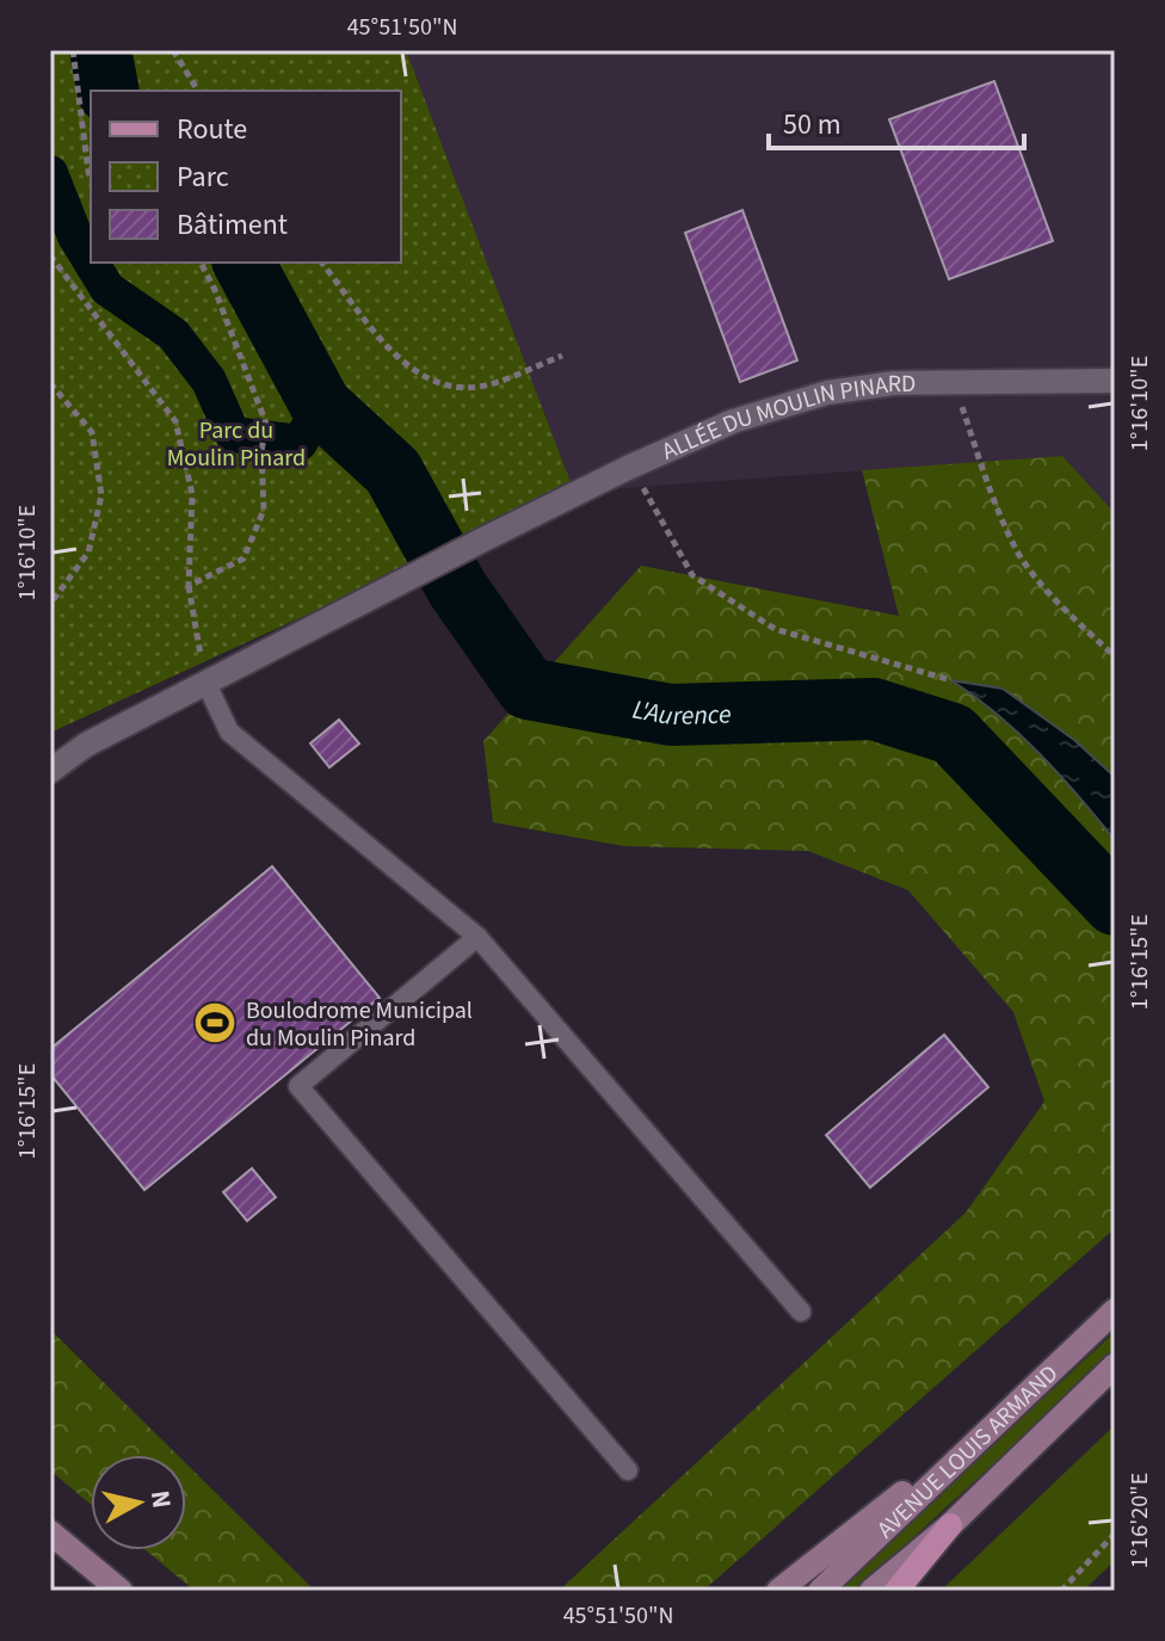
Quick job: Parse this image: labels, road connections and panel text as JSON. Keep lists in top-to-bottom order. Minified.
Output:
{"streets":{"main road":["AVENUE LOUIS ARMAND"],"street":["ALLÉE DU MOULIN PINARD"]},"water":["L'Aurence"],"parks":["Parc du Moulin Pinard"],"places":{"sports":["Boulodrome Municipal du Moulin Pinard"]},"legend":["Route","Parc","Bâtiment"],"scale_bar":"50 m","north":"right","coordinates":["45°51'50\"N","1°16'10\"E","1°16'15\"E","1°16'20\"E"]}
